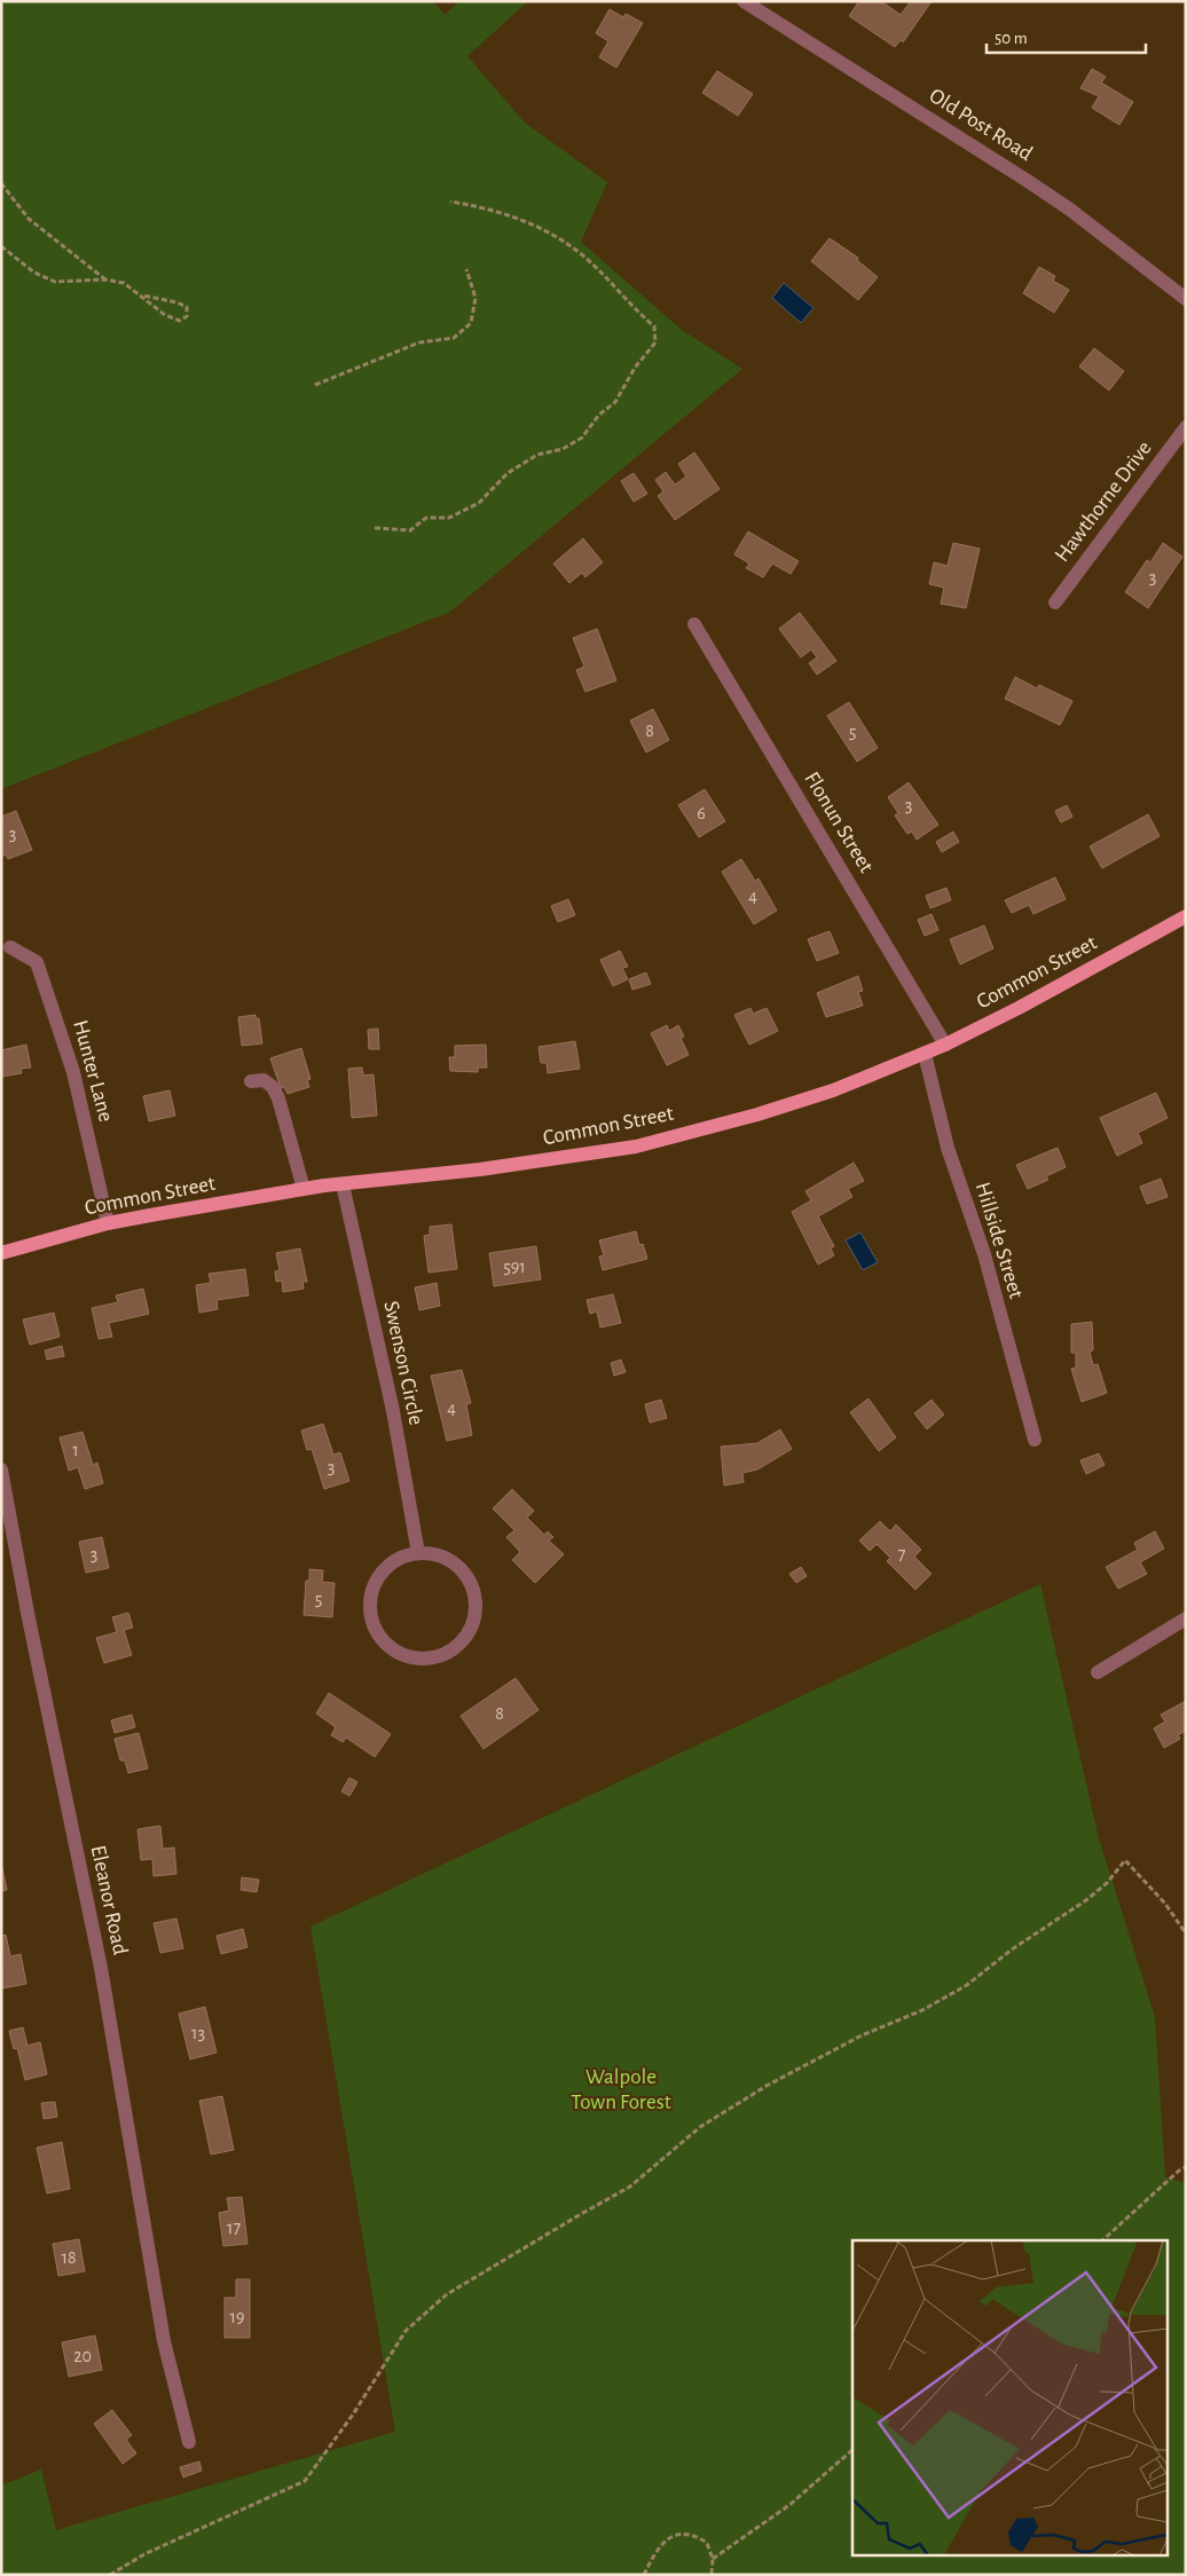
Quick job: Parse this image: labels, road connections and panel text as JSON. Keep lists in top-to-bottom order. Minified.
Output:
{"streets":{"main road":["Common Street"],"street":["Old Post Road","Hawthorne Drive","Flonun Street","Hunter Lane","Hillside Street","Swenson Circle","Eleanor Road"]},"crossings":[["Flonun Street","Common Street"],["Common Street","Hunter Lane"],["Common Street","Hillside Street"],["Common Street","Swenson Circle"]],"parks":["Walpole Town Forest"],"house_numbers":["3","8","5","3","6","3","4","591","4","1","3","3","7","5","8","13","17","18","19","20"],"scale_bar":"50 m"}
